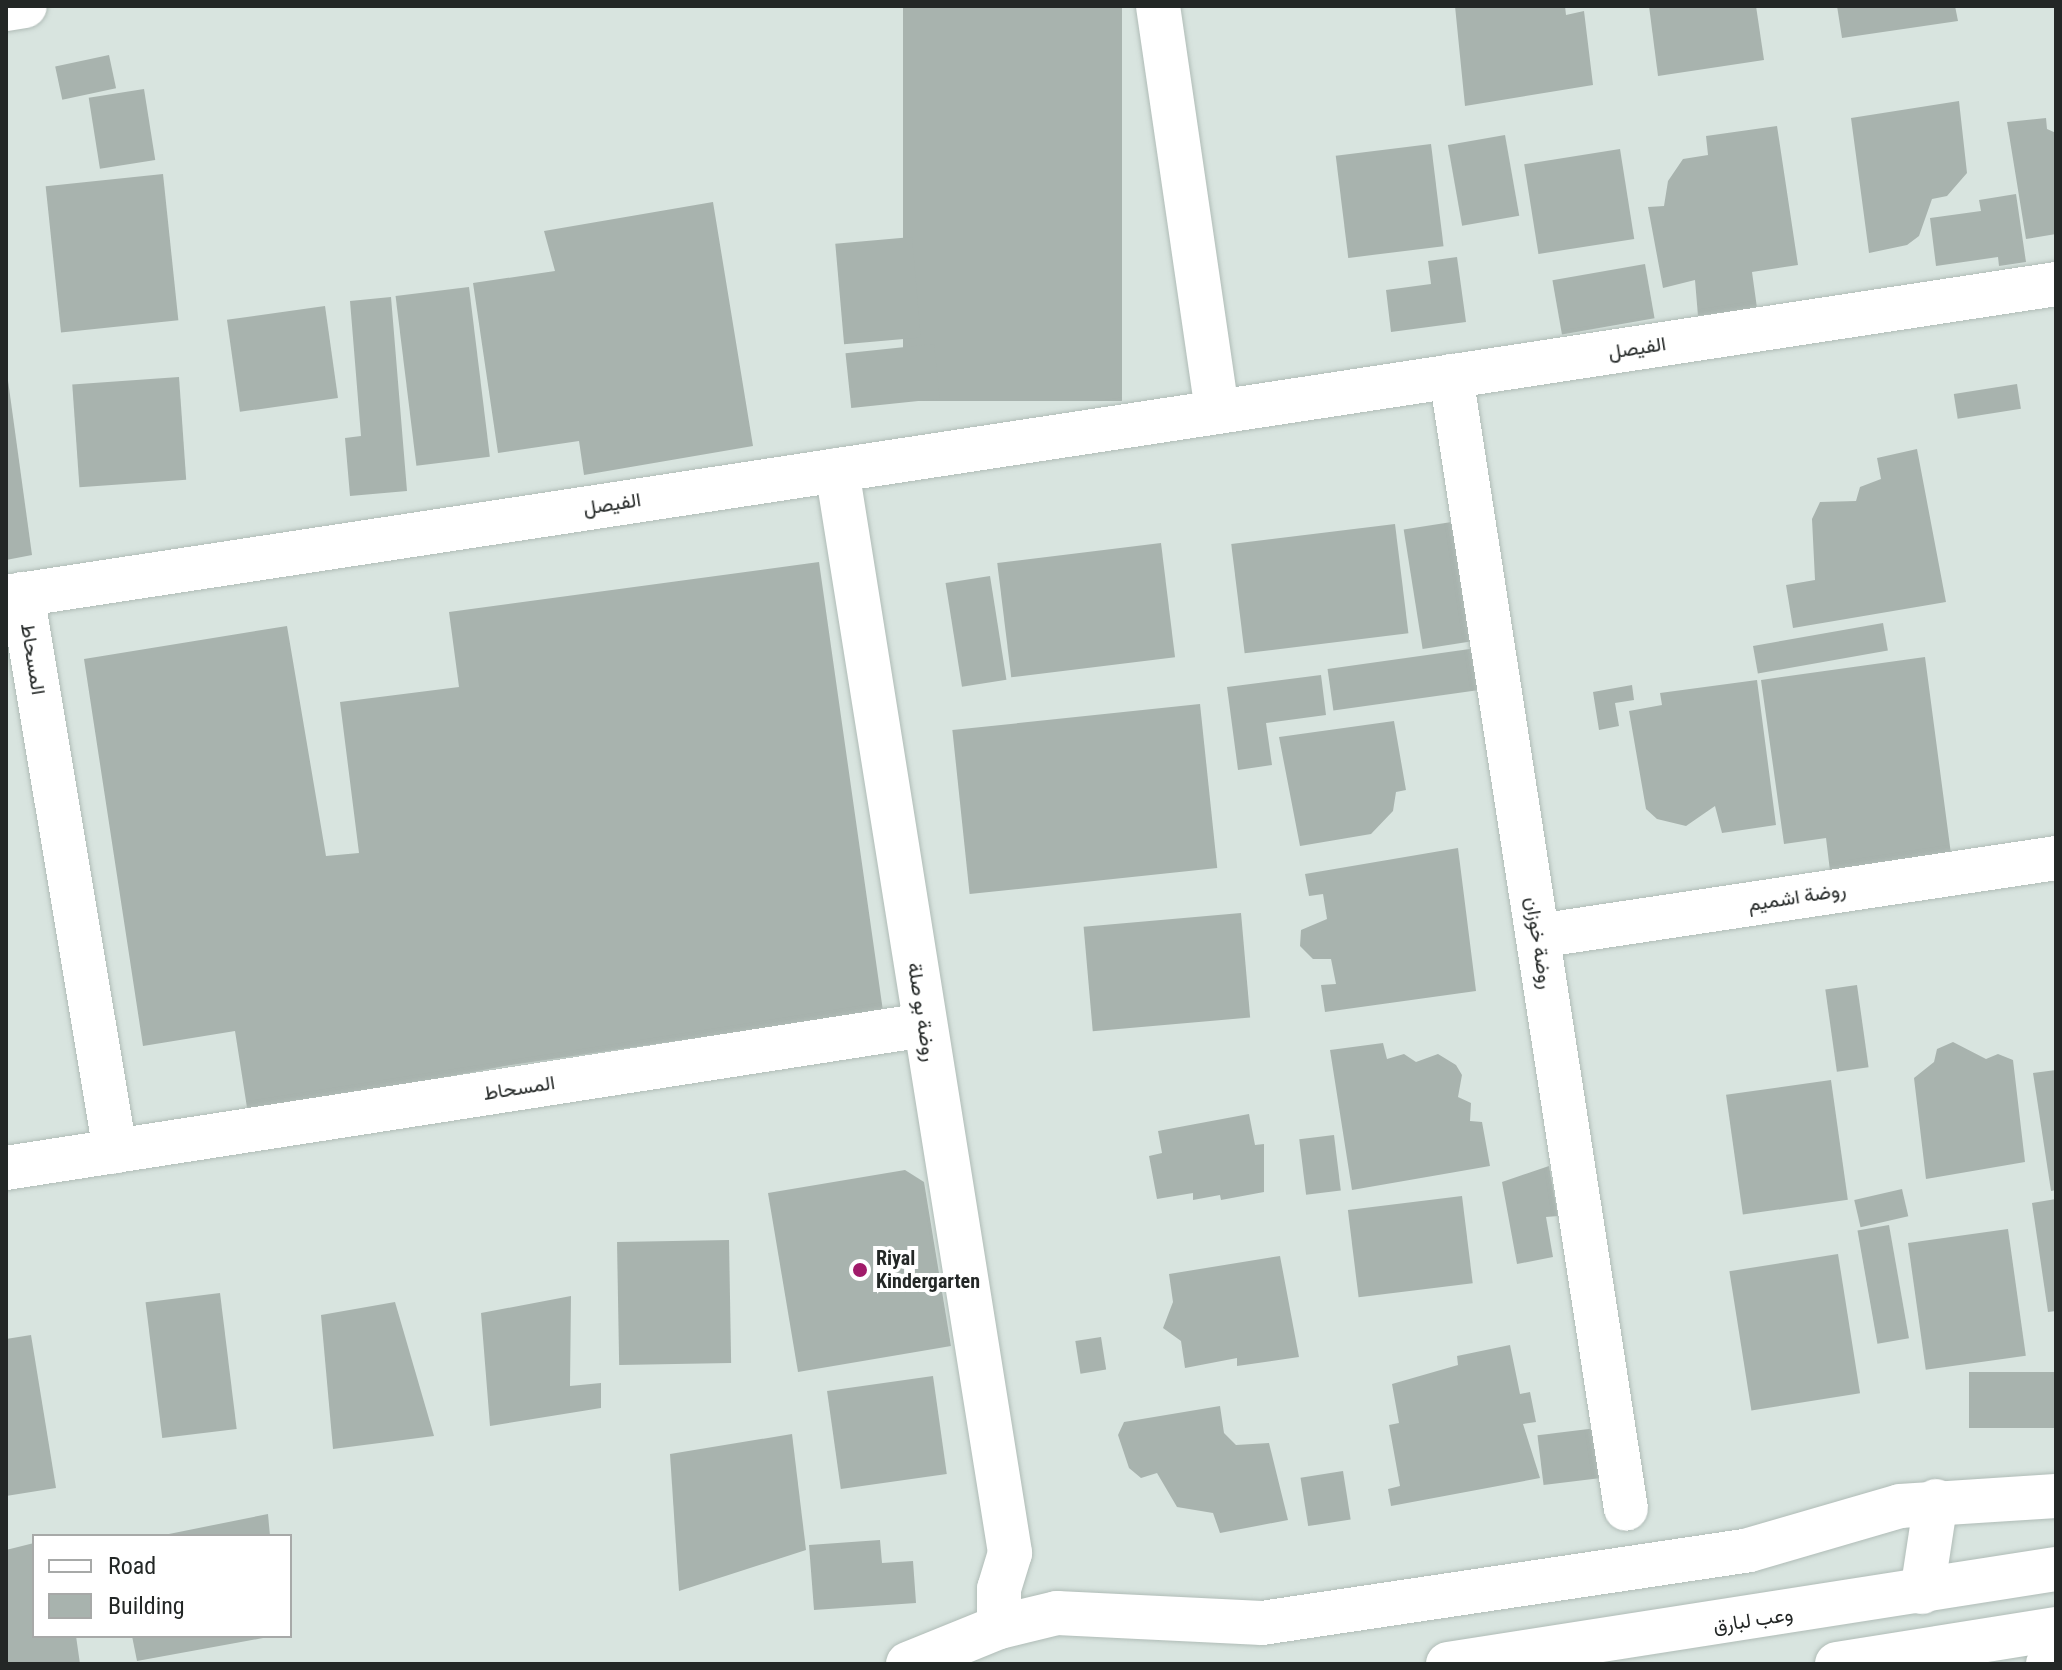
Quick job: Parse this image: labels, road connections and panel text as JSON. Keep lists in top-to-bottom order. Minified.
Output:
{"streets":{"street":["الفيصل","المسحاط","روضة اشميم","روضة خوزان","روضة بو صلة","وعب لبارق"]},"crossings":[["الفيصل","المسحاط"],["الفيصل","روضة خوزان"],["الفيصل","روضة بو صلة"],["المسحاط","روضة بو صلة"],["روضة اشميم","روضة خوزان"]],"places":["Riyal Kindergarten"],"legend":["Road","Building"]}
